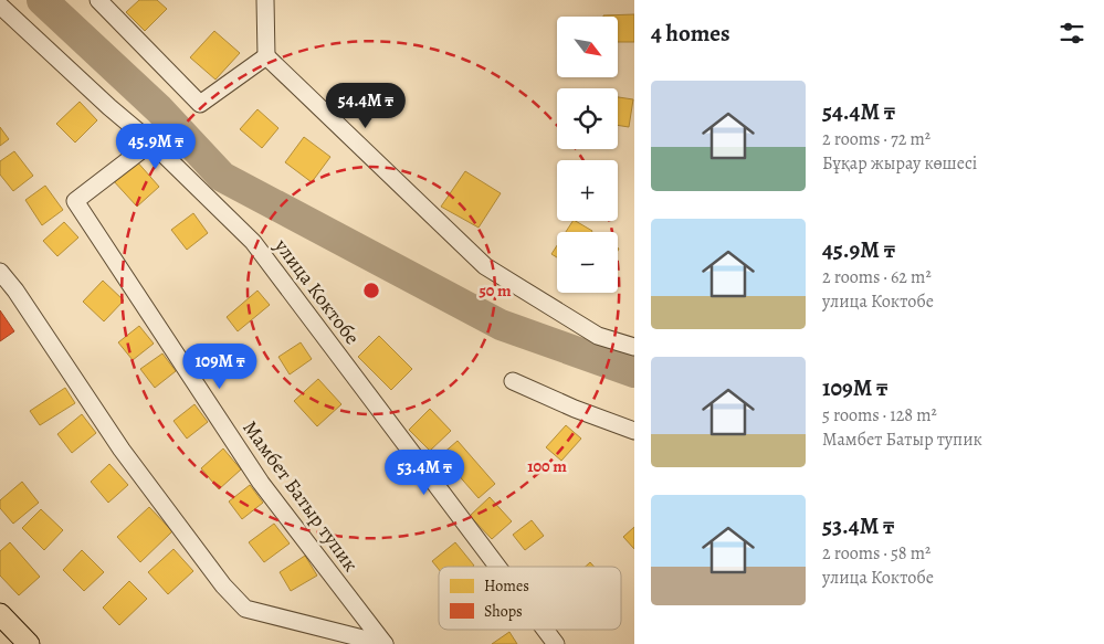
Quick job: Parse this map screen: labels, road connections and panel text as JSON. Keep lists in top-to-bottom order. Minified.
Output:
{"streets":{"street":["улица Коктобе","Мамбет Батыр тупик"]},"crossings":[["улица Коктобе","Мамбет Батыр тупик"]],"legend":["Homes","Shops"],"north":"bottom right","page":{"heading":"4 homes","map_buttons":["+","−"],"list":[{"name":"54.4M ₸","note":"2 rooms · 72 m² · Бұқар жырау көшесі"},{"name":"45.9M ₸","note":"2 rooms · 62 m² · улица Коктобе"},{"name":"109M ₸","note":"5 rooms · 128 m² · Мамбет Батыр тупик"},{"name":"53.4M ₸","note":"2 rooms · 58 m² · улица Коктобе"}],"price":["54.4M ₸","45.9M ₸","109M ₸","53.4M ₸"]},"rings":["50 m","100 m"]}
